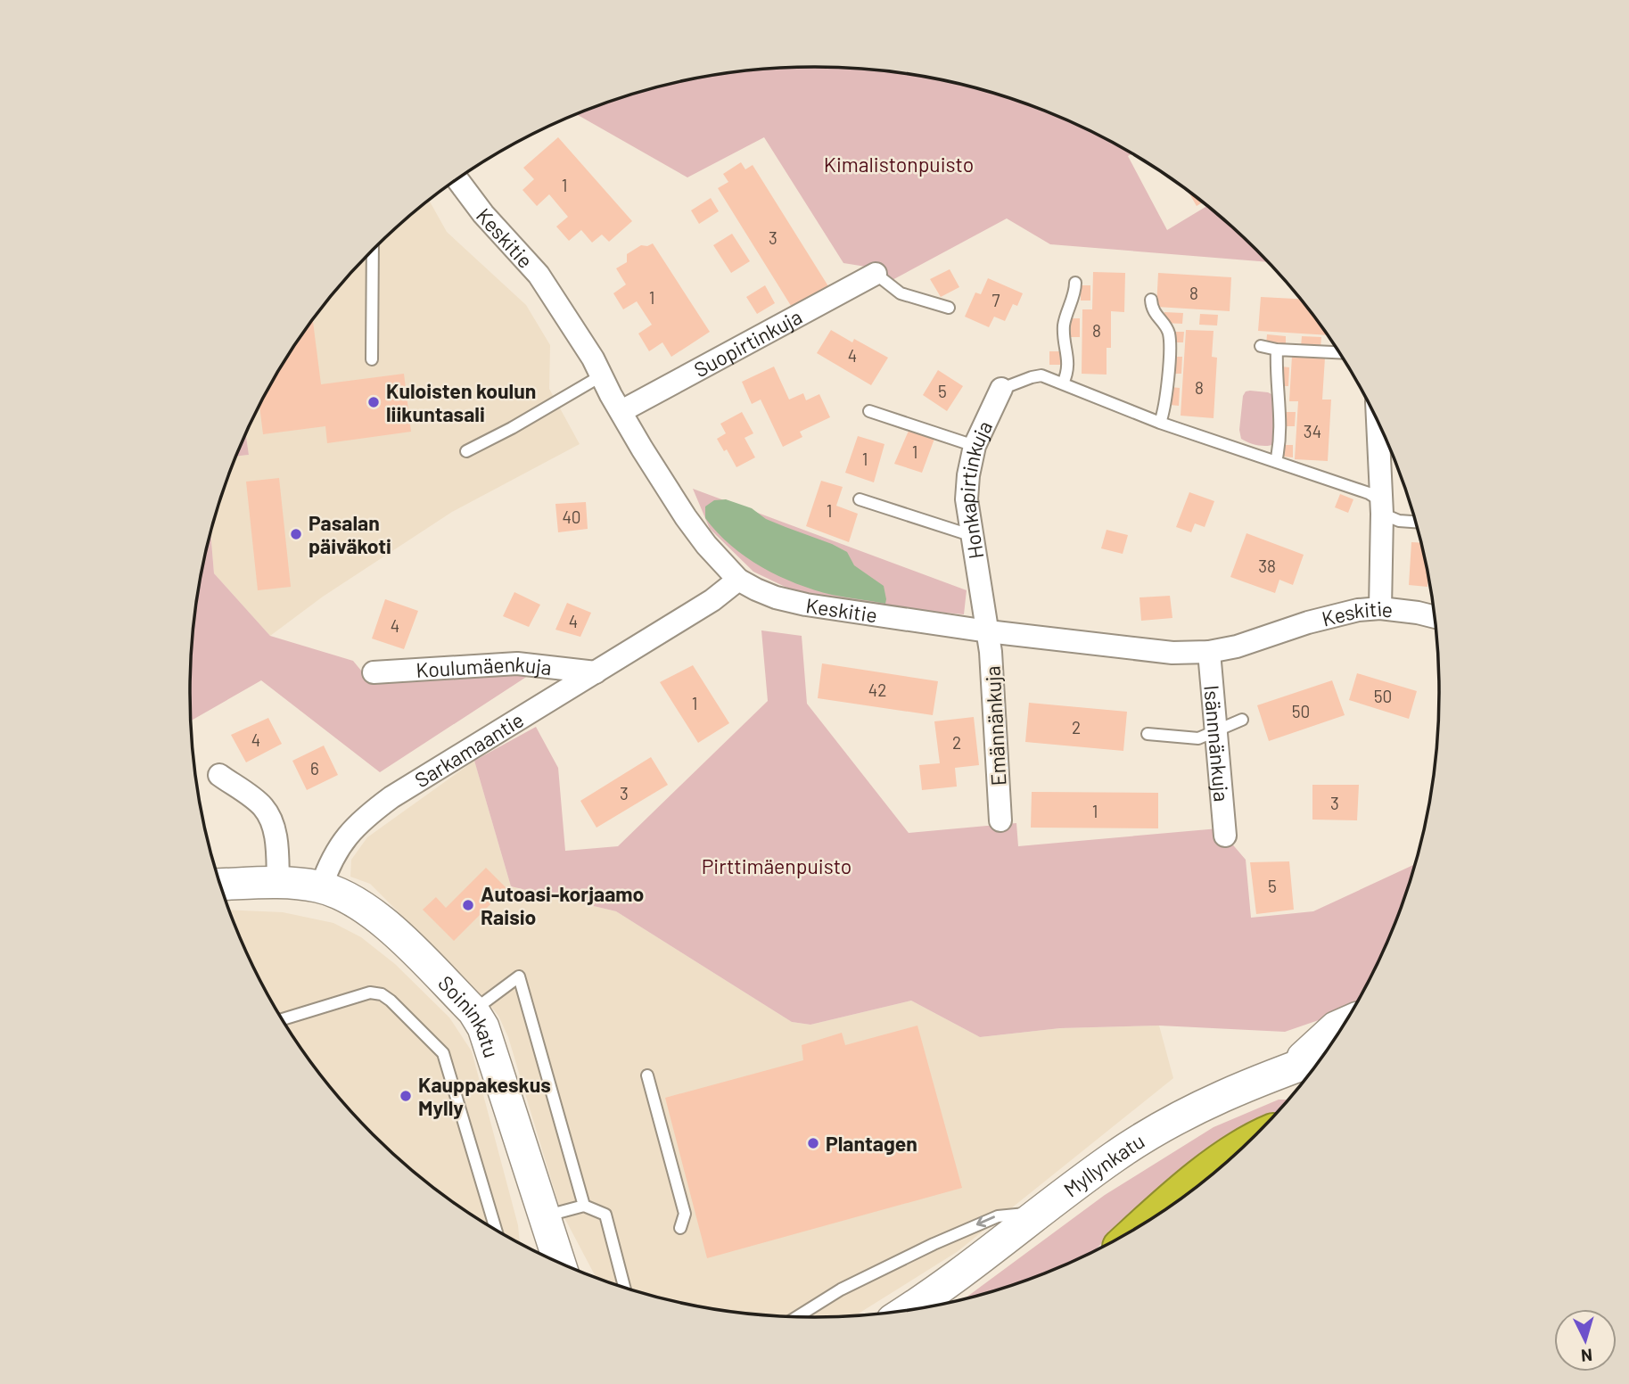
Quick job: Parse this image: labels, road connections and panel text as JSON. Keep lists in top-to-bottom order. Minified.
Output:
{"streets":{"street":["Keskitie","Suopirtinkuja","Honkapirtinkuja","Koulumäenkuja","Emännänkuja","Isännnänkuja","Sarkamaantie","Soininkatu","Myllynkatu"]},"crossings":[["Keskitie","Suopirtinkuja"],["Keskitie","Honkapirtinkuja"],["Keskitie","Emännänkuja"],["Keskitie","Isännnänkuja"],["Keskitie","Sarkamaantie"],["Honkapirtinkuja","Emännänkuja"],["Koulumäenkuja","Sarkamaantie"],["Sarkamaantie","Soininkatu"]],"parks":["Kimalistonpuisto","Pirttimäenpuisto"],"places":["Kuloisten koulun liikuntasali","Pasalan päiväkoti","Autoasi-korjaamo Raisio","Kauppakeskus Mylly","Plantagen"],"house_numbers":["1","3","8","1","7","8","4","8","5","34","1","1","1","40","38","4","4","42","50","1","50","2","4","2","6","3","3","1","5"],"north":"bottom"}
